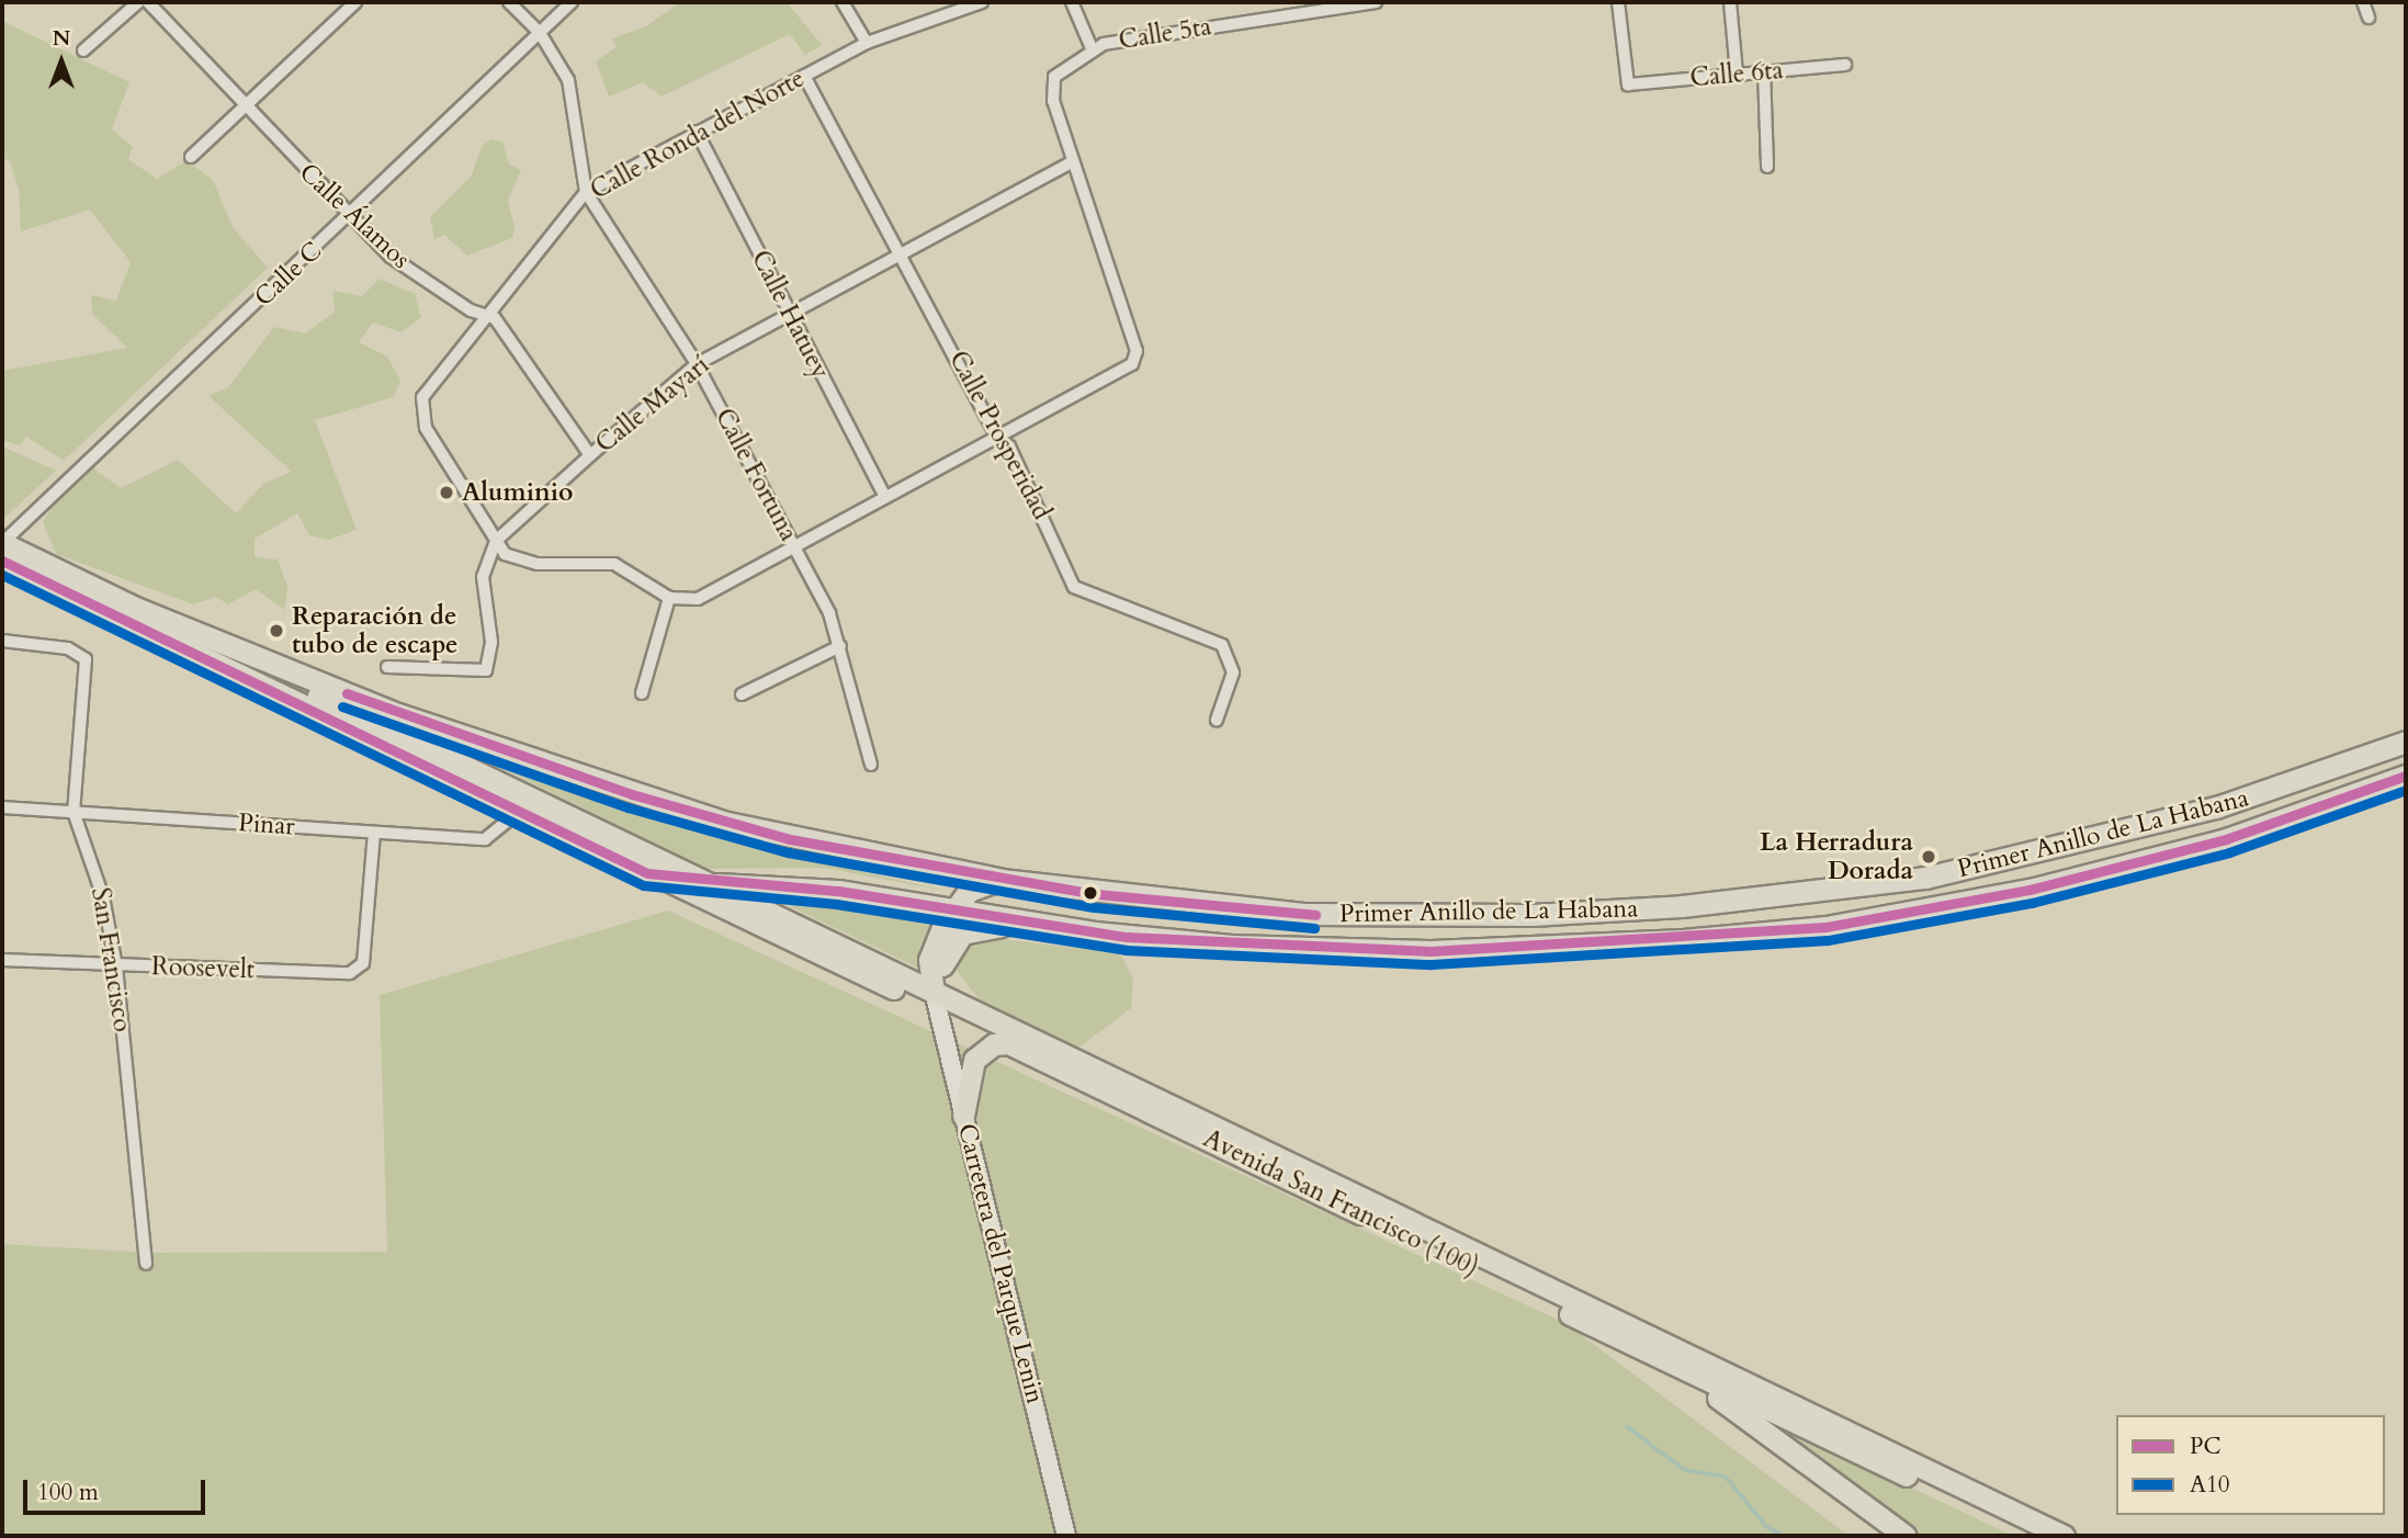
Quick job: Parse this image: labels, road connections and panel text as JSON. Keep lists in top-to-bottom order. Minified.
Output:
{"streets":{"highway":["Primer Anillo de La Habana","Avenida San Francisco (100)"],"street":["Calle 5ta","Calle 6ta","Calle Ronda del Norte","Calle Álamos","Calle C","Calle Hatuey","Calle Mayarí","Calle Prosperidad","Calle Fortuna","Pinar","San Francisco","Roosevelt","Carretera del Parque Lenin"]},"crossings":[["Calle Ronda del Norte","Calle Álamos"],["Calle Ronda del Norte","Calle Hatuey"],["Calle Ronda del Norte","Calle Mayarí"],["Calle Ronda del Norte","Calle Prosperidad"],["Calle Ronda del Norte","Calle Fortuna"],["Calle Álamos","Calle C"],["Calle Álamos","Calle Mayarí"],["Calle C","Calle Fortuna"],["Calle Hatuey","Calle Mayarí"],["Calle Mayarí","Calle Prosperidad"],["Calle Mayarí","Calle Fortuna"],["Pinar","San Francisco"],["Pinar","Roosevelt"],["Pinar","Avenida San Francisco (100)"],["Primer Anillo de La Habana","Avenida San Francisco (100)"],["San Francisco","Roosevelt"],["Avenida San Francisco (100)","Carretera del Parque Lenin"]],"places":["Aluminio","Reparación de tubo de escape","La Herradura Dorada"],"lines":["transit line PC","transit line A10"],"legend":["PC","A10"],"scale_bar":"100 m","north":"top"}
